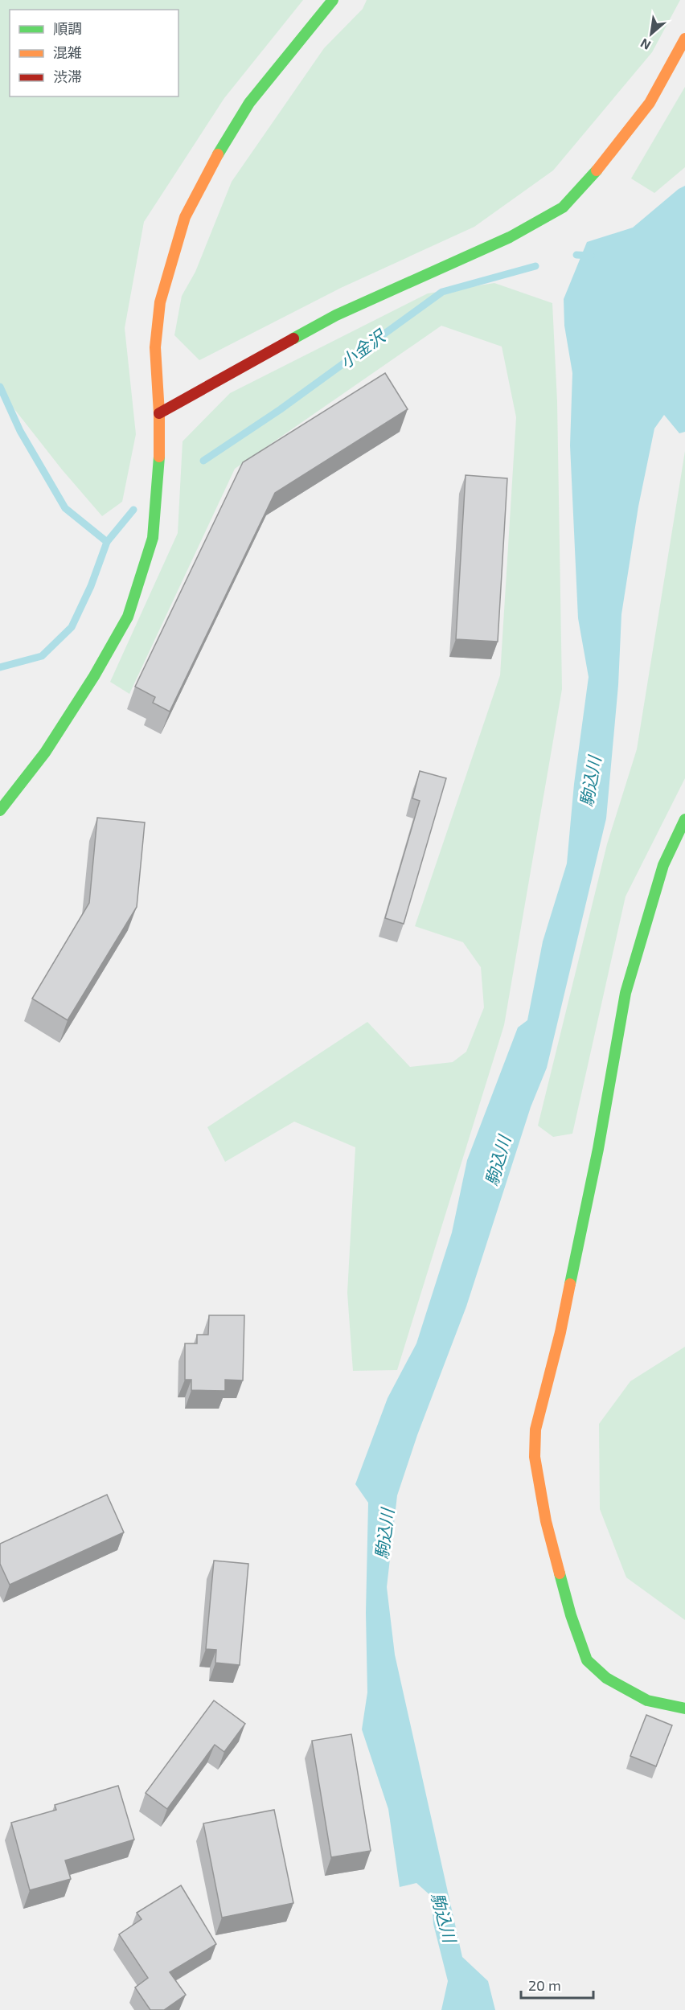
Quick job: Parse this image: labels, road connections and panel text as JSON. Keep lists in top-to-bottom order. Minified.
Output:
{"water":["小金沢","駒込川"],"legend":["順調","混雑","渋滞"],"scale_bar":"20 m","north":"bottom left"}
